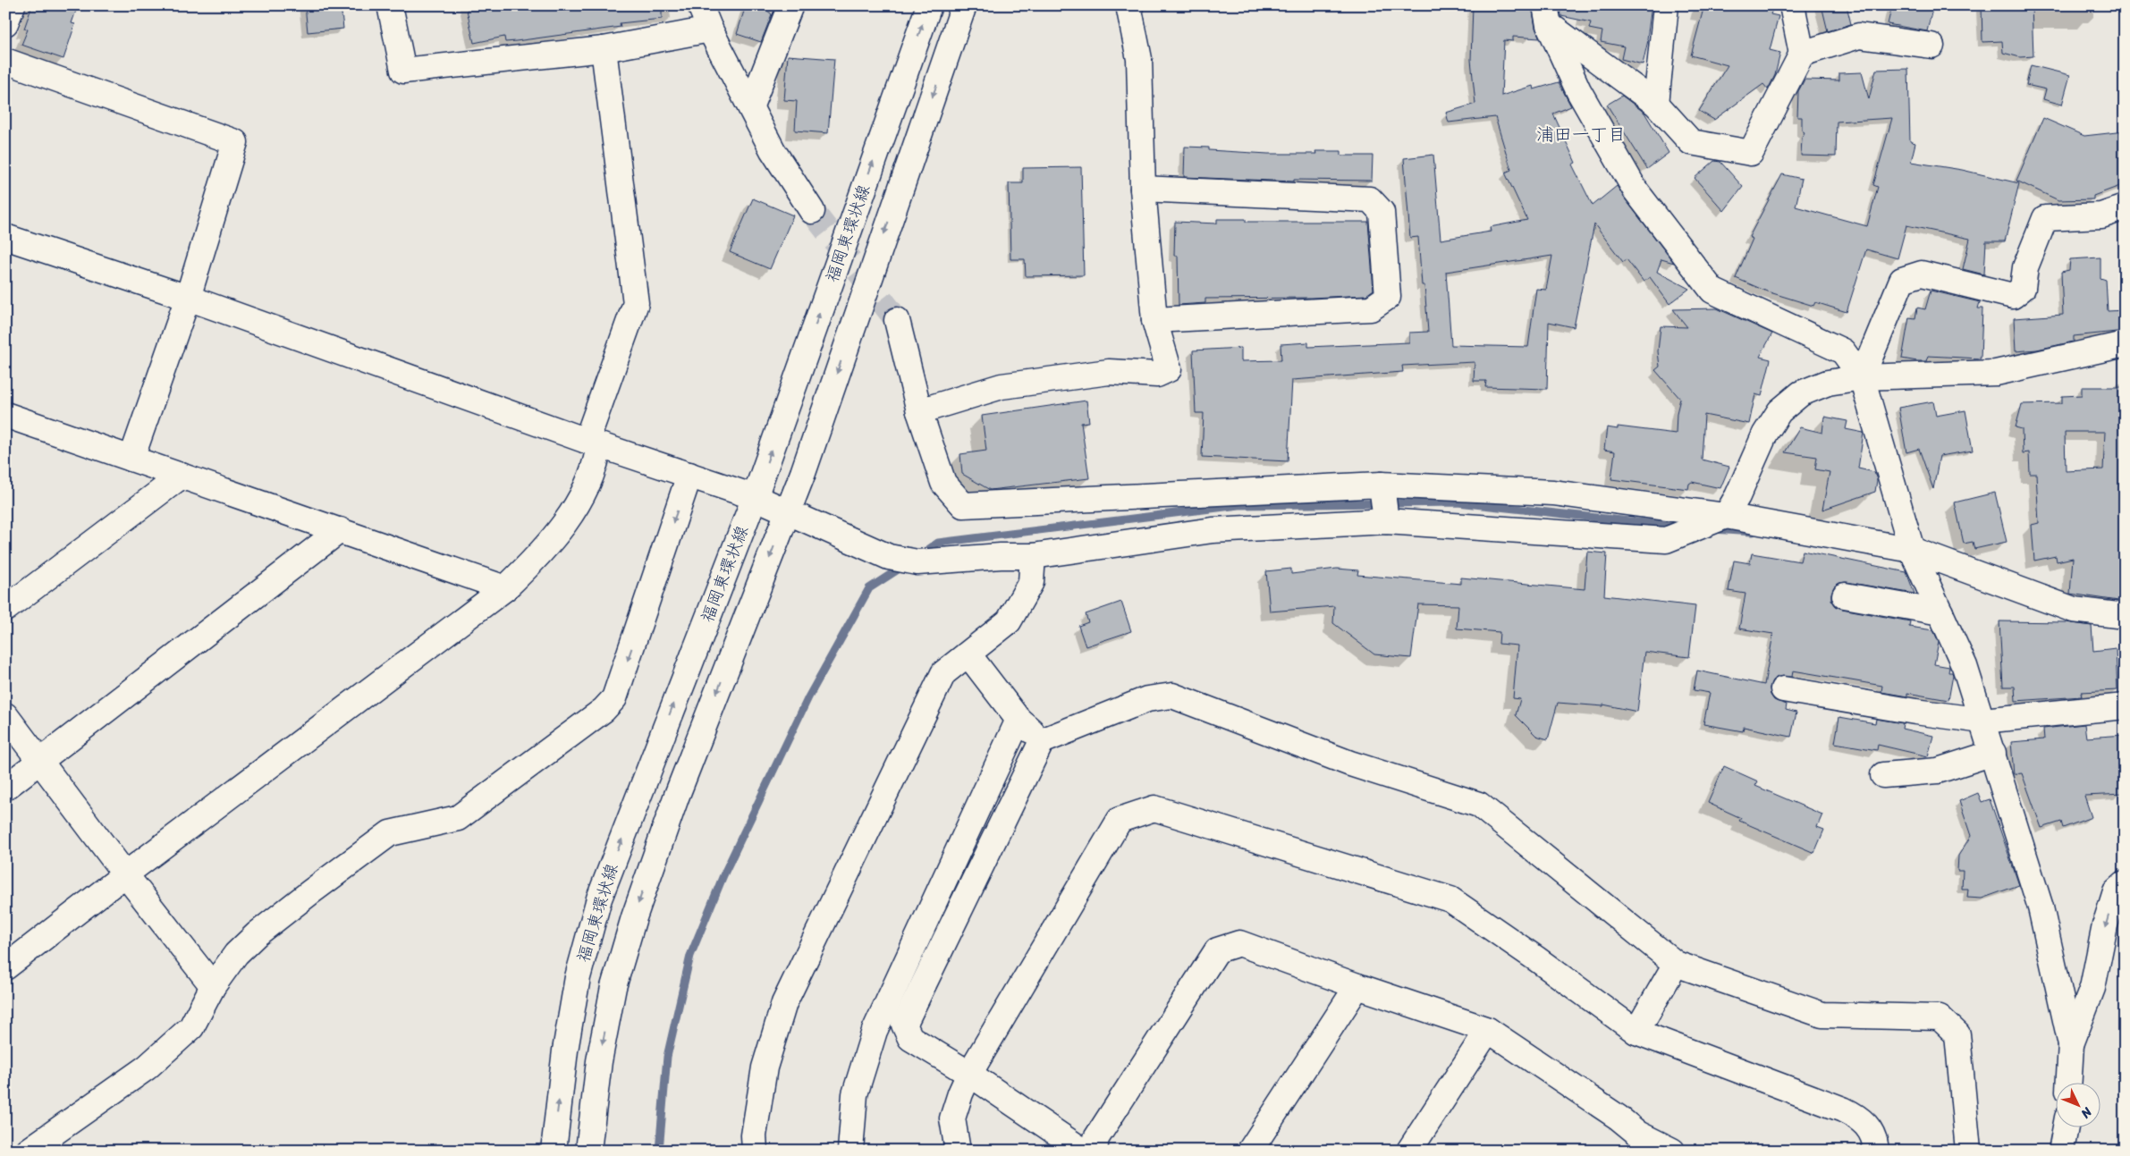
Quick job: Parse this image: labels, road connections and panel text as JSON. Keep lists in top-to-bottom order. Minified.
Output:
{"streets":{"street":["福岡東環状線"]},"districts":["浦田一丁目"],"north":"bottom right"}
